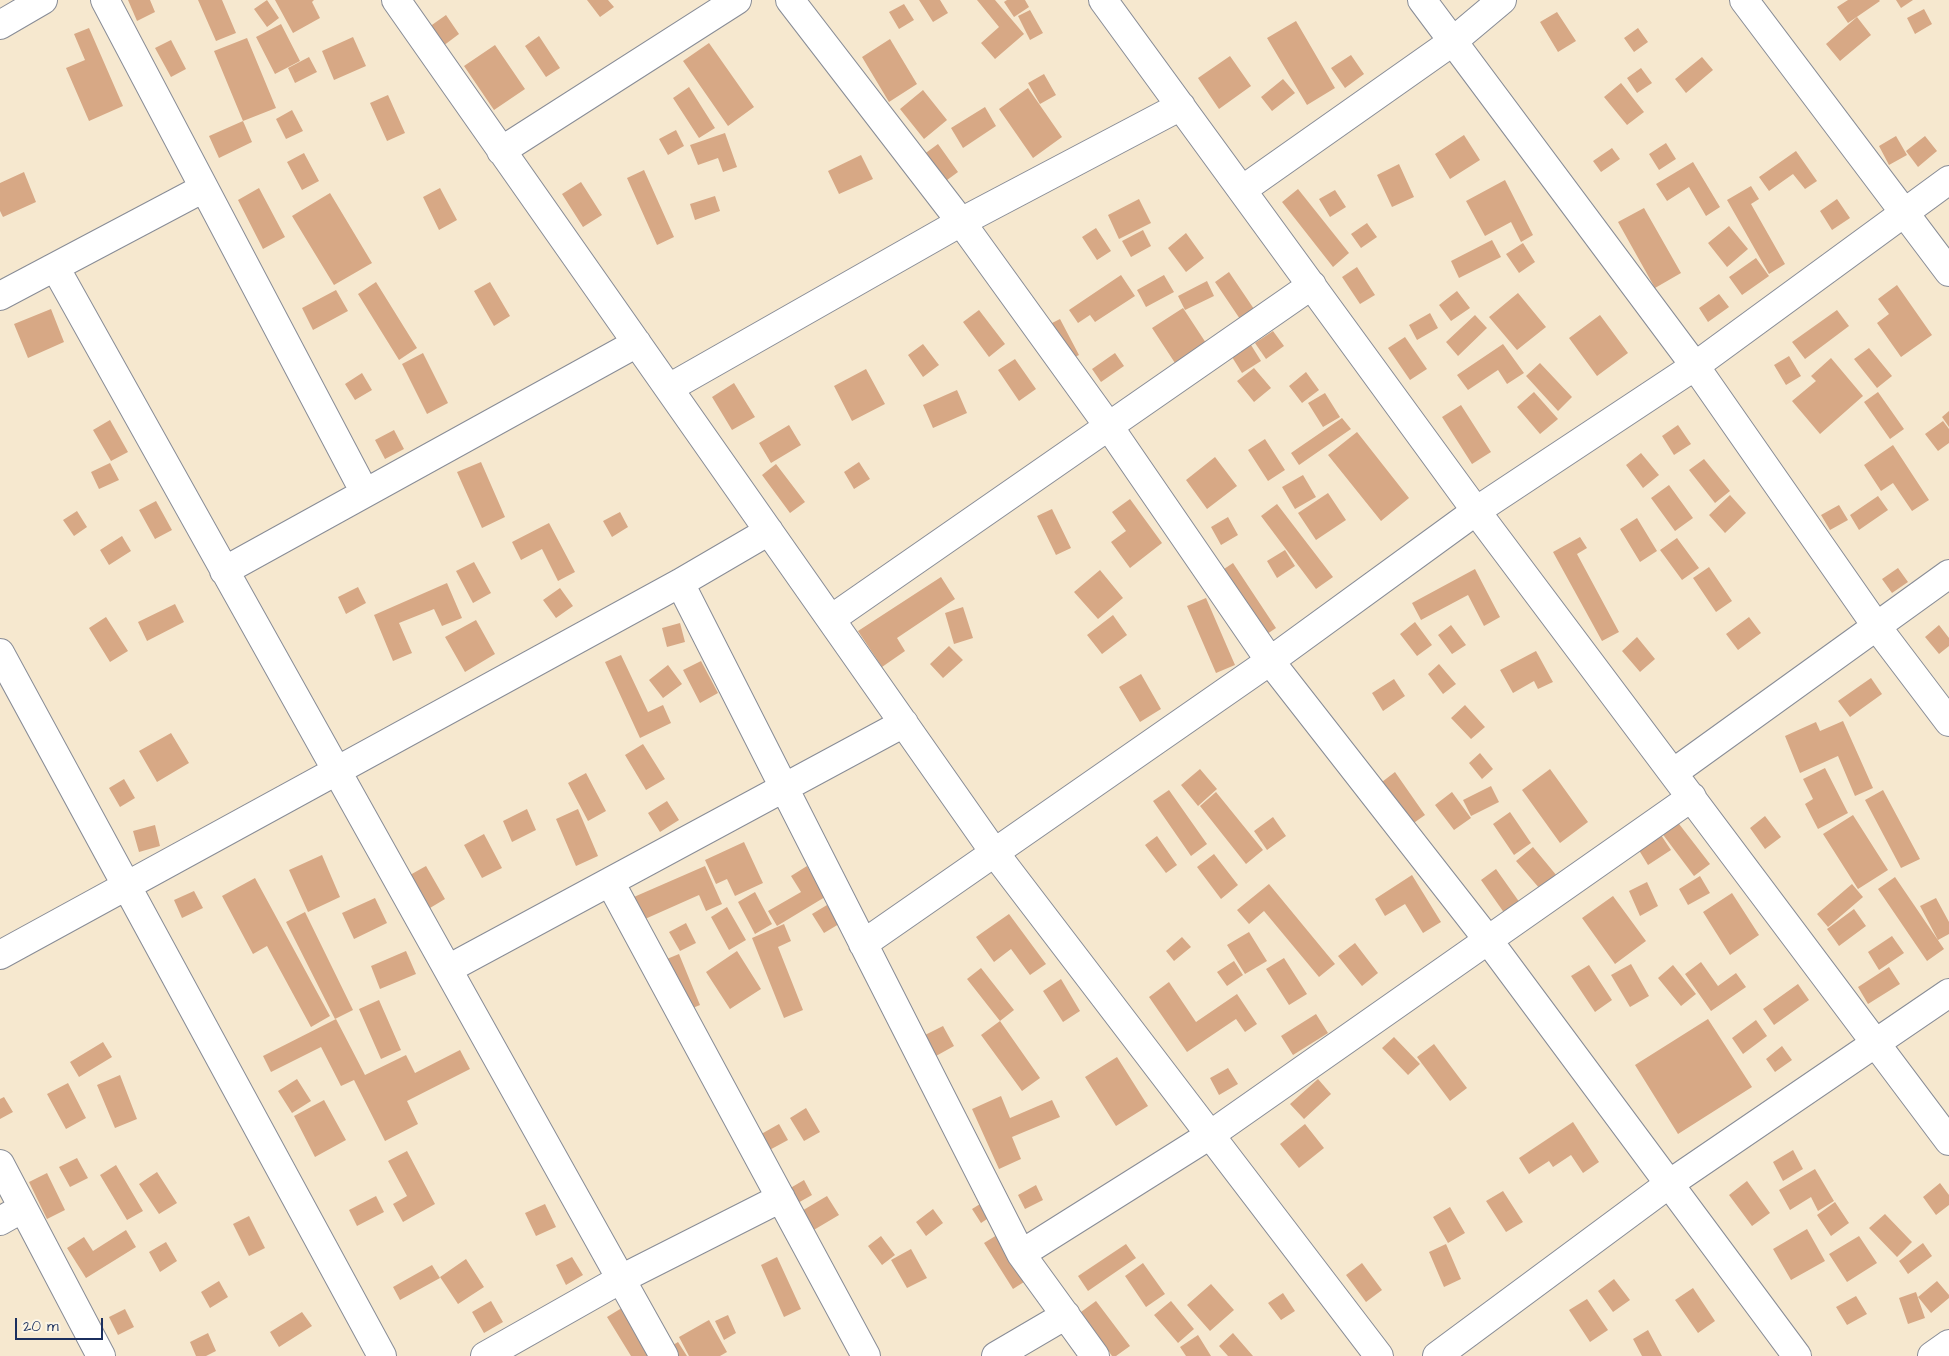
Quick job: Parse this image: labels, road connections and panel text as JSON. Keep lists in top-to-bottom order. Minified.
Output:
{"scale_bar":"20 m"}
